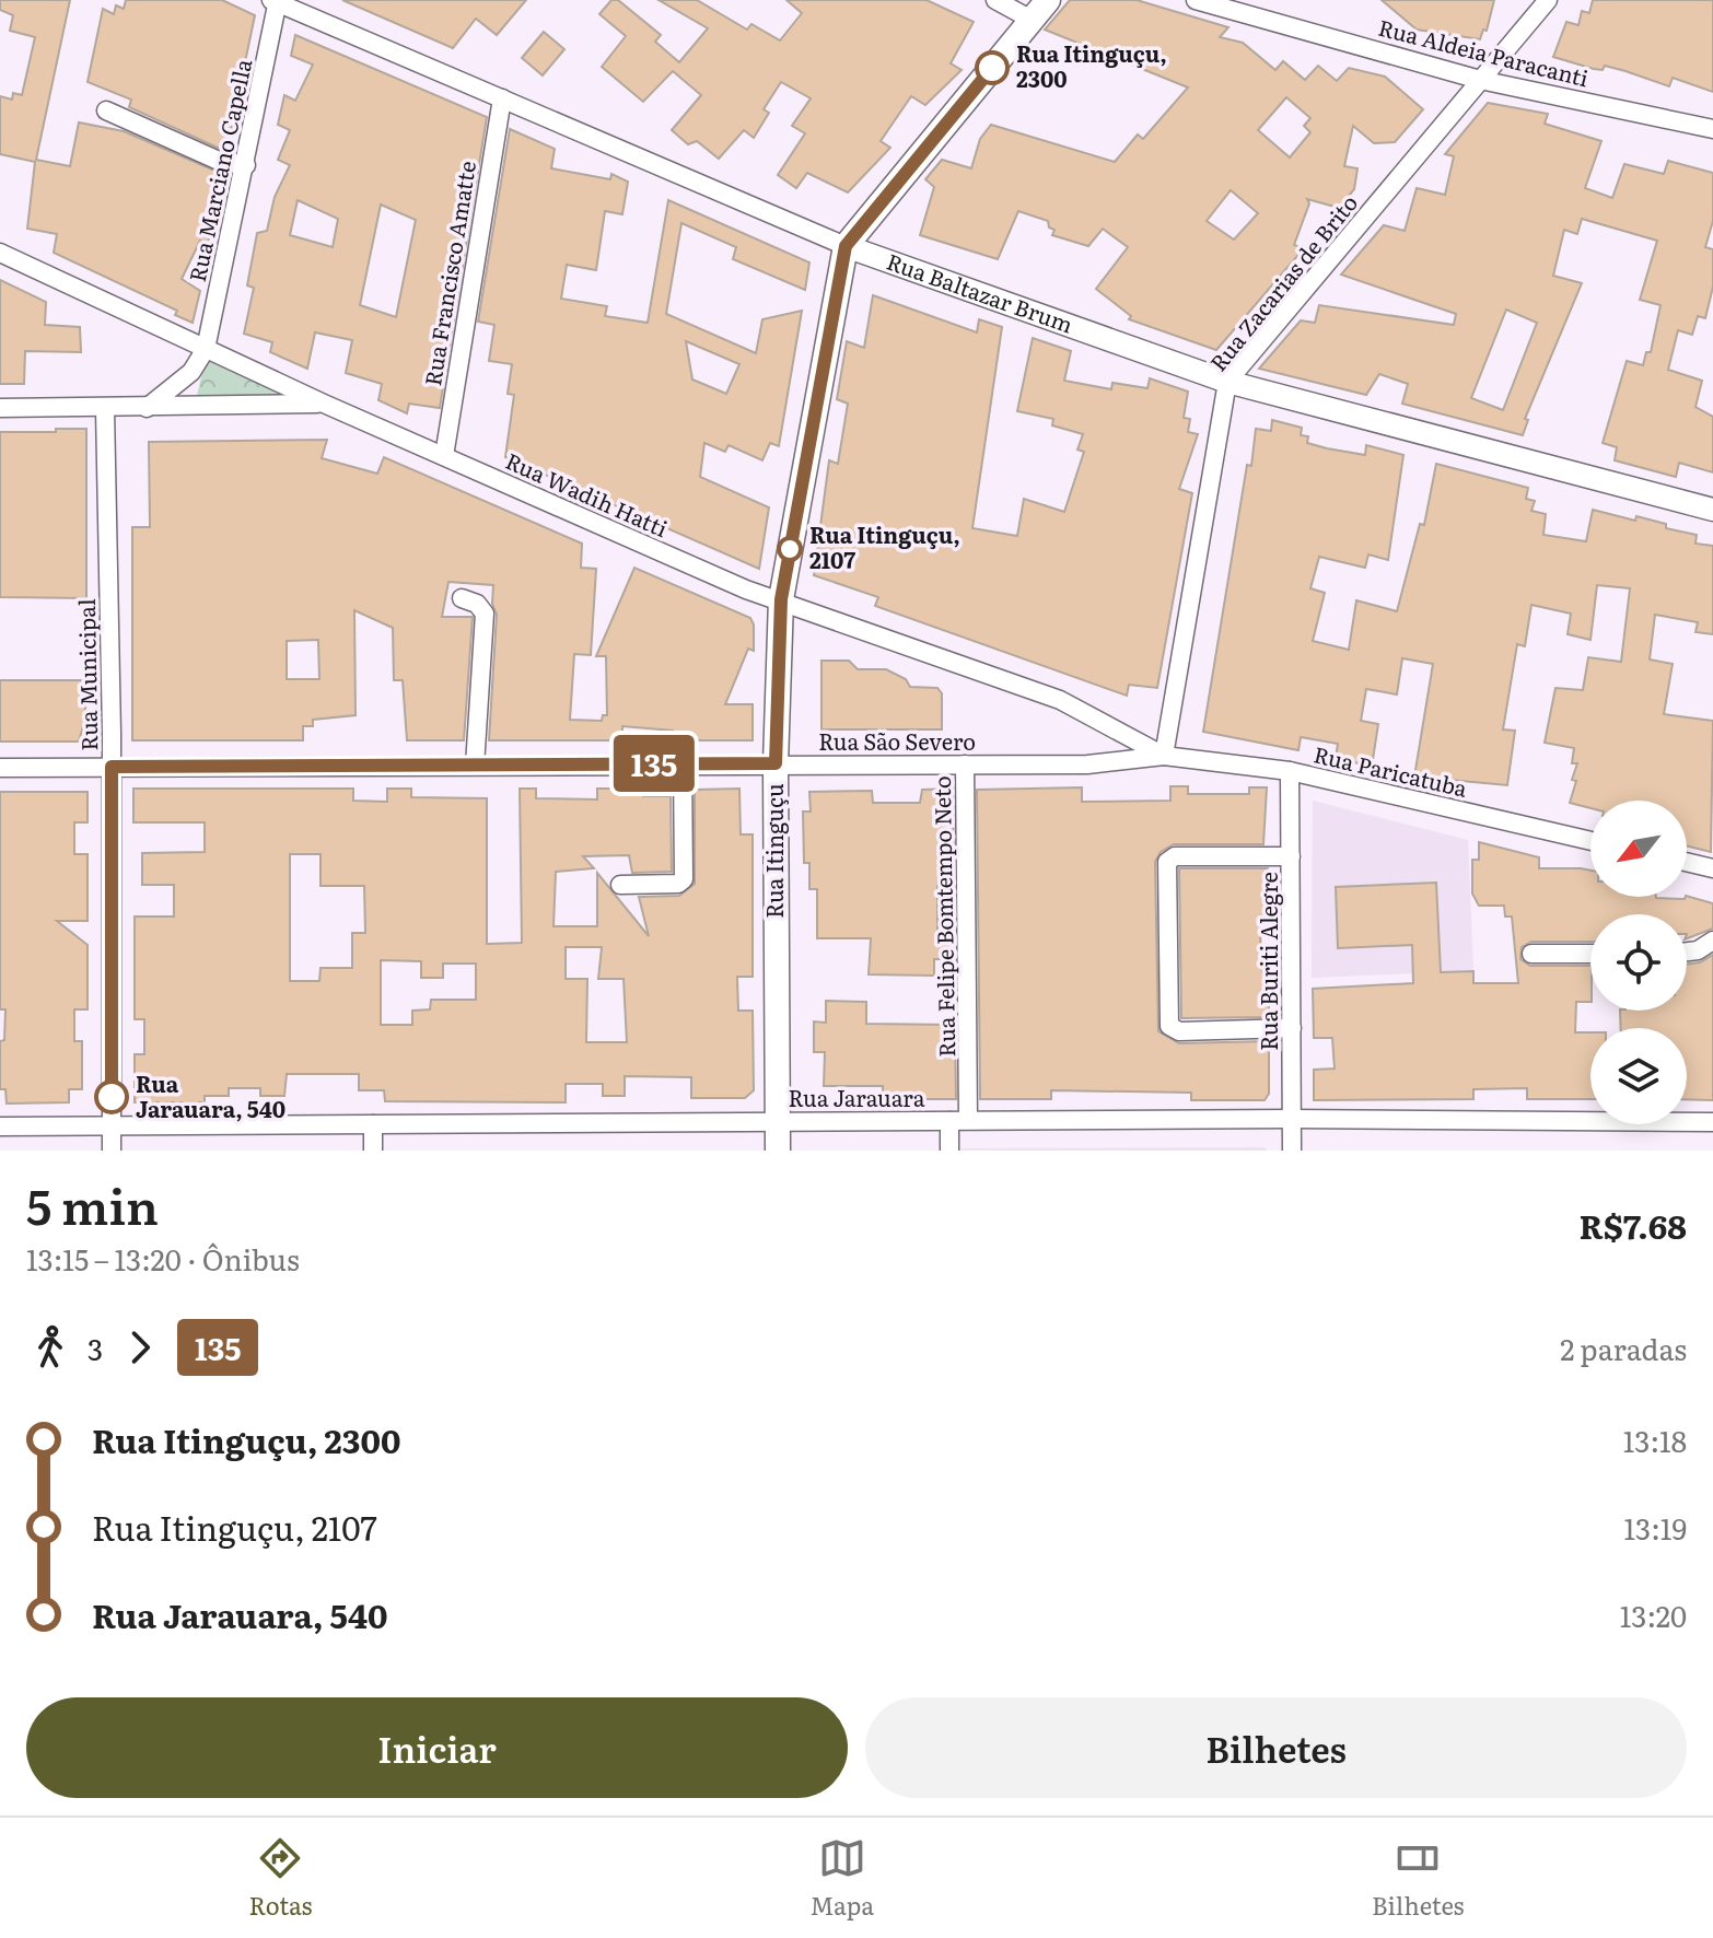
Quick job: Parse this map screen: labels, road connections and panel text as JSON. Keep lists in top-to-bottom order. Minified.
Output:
{"streets":{"main road":["Rua Itinguçu"],"street":["Rua Aldeia Paracanti","Rua Marciano Capella","Rua Francisco Amatte","Rua Zacarias de Brito","Rua Baltazar Brum","Rua Wadih Hatti","Rua Municipal","Rua São Severo","Rua Paricatuba","Rua Felipe Bomtempo Neto","Rua Buriti Alegre","Rua Jarauara"]},"crossings":[["Rua Aldeia Paracanti","Rua Zacarias de Brito"],["Rua Marciano Capella","Rua Baltazar Brum"],["Rua Marciano Capella","Rua Wadih Hatti"],["Rua Francisco Amatte","Rua Baltazar Brum"],["Rua Francisco Amatte","Rua Wadih Hatti"],["Rua Zacarias de Brito","Rua Baltazar Brum"],["Rua Zacarias de Brito","Rua Wadih Hatti"],["Rua Zacarias de Brito","Rua São Severo"],["Rua Zacarias de Brito","Rua Paricatuba"],["Rua Baltazar Brum","Rua Itinguçu"],["Rua Wadih Hatti","Rua São Severo"],["Rua Wadih Hatti","Rua Paricatuba"],["Rua Wadih Hatti","Rua Itinguçu"],["Rua Municipal","Rua São Severo"],["Rua Municipal","Rua Jarauara"],["Rua São Severo","Rua Paricatuba"],["Rua São Severo","Rua Itinguçu"],["Rua São Severo","Rua Felipe Bomtempo Neto"],["Rua Paricatuba","Rua Buriti Alegre"],["Rua Itinguçu","Rua Jarauara"],["Rua Felipe Bomtempo Neto","Rua Jarauara"],["Rua Buriti Alegre","Rua Jarauara"]],"places":["Rua Itinguçu, 2300","Rua Itinguçu, 2107","Rua Jarauara, 540"],"lines":["bus line 135"],"north":"bottom left","page":{"on_map":"135","heading":["5 min","13:15 – 13:20 · Ônibus","R$7.68"],"legs":["3","135","2 paradas"],"list":[{"name":"Rua Itinguçu, 2300","value":"13:18"},{"name":"Rua Itinguçu, 2107","value":"13:19"},{"name":"Rua Jarauara, 540","value":"13:20"}],"buttons":["Iniciar","Bilhetes"],"tabs":["Rotas","Mapa","Bilhetes"]}}
